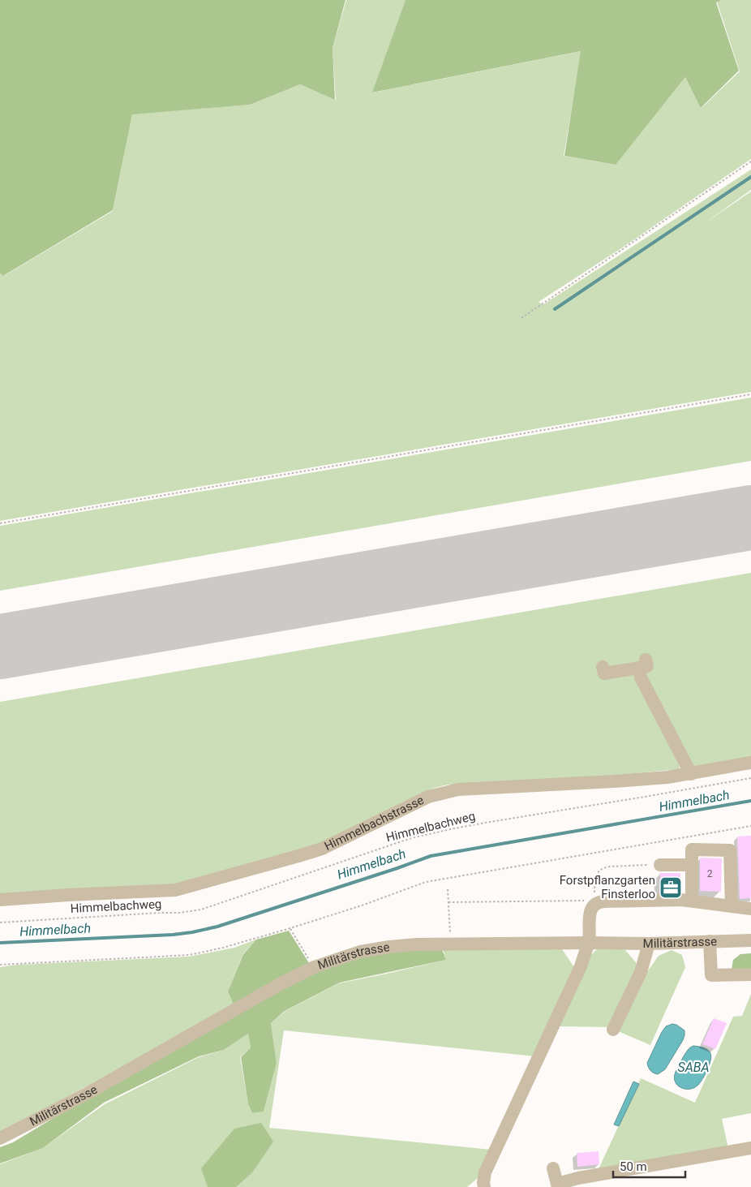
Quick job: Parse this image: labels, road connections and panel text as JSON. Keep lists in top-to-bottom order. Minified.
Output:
{"streets":{"street":["Himmelbachstrasse","Militärstrasse"],"path":["Himmelbachweg"]},"water":["Himmelbach","SABA"],"places":{"office":["Forstpflanzgarten Finsterloo"]},"house_numbers":["2"],"scale_bar":"50 m"}
